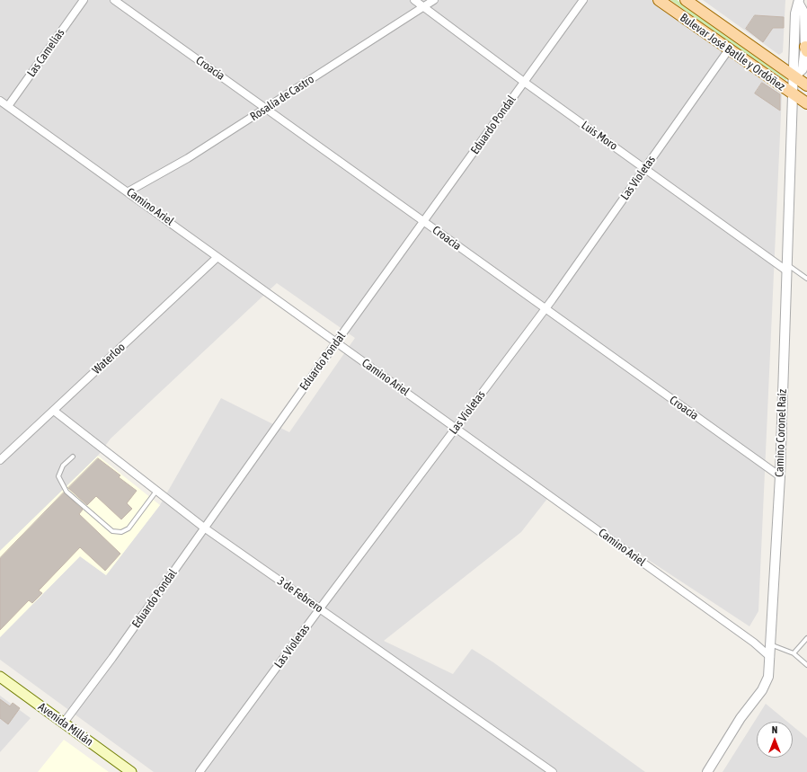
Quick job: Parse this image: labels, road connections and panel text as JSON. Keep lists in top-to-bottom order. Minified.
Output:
{"streets":{"main road":["Bulevar José Batlle y Ordóñez","Avenida Millán"],"street":["Las Camelias","Croacia","Rosalía de Castro","Eduardo Pondal","Luis Moro","Las Violetas","Camino Ariel","Waterloo","Camino Coronel Raíz","3 de Febrero"]},"crossings":[["Bulevar José Batlle y Ordóñez","Las Violetas"],["Bulevar José Batlle y Ordóñez","Camino Coronel Raíz"],["Las Camelias","Camino Ariel"],["Croacia","Rosalía de Castro"],["Croacia","Eduardo Pondal"],["Croacia","Las Violetas"],["Croacia","Camino Coronel Raíz"],["Rosalía de Castro","Luis Moro"],["Rosalía de Castro","Camino Ariel"],["Eduardo Pondal","Luis Moro"],["Eduardo Pondal","Camino Ariel"],["Eduardo Pondal","3 de Febrero"],["Eduardo Pondal","Avenida Millán"],["Luis Moro","Las Violetas"],["Luis Moro","Camino Coronel Raíz"],["Las Violetas","Camino Ariel"],["Las Violetas","3 de Febrero"],["Camino Ariel","Waterloo"],["Camino Ariel","Camino Coronel Raíz"],["Waterloo","3 de Febrero"]],"north":"top"}
